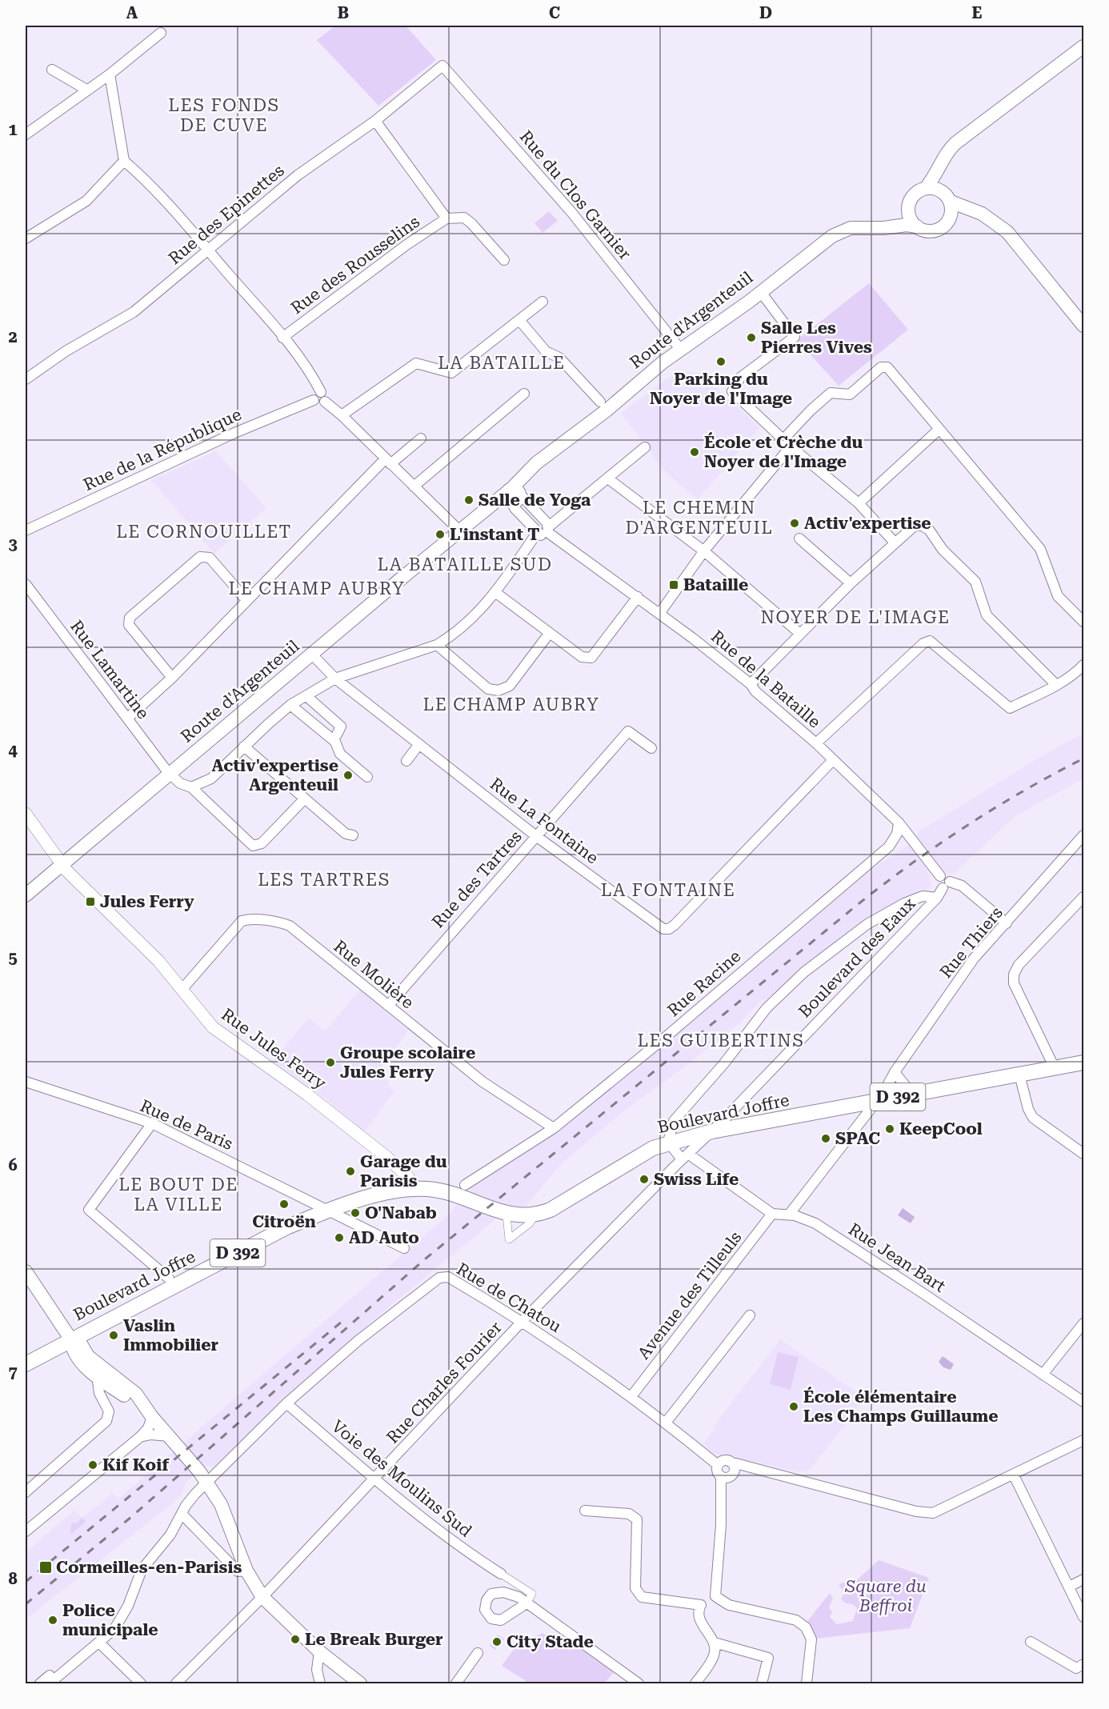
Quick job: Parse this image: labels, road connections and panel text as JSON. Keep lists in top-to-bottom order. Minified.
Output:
{"streets":{"main road":["Route d'Argenteuil","D 392","Boulevard Joffre"],"street":["Rue du Clos Garnier","Rue des Epinettes","Rue des Rousselins","Rue de la République","Rue Lamartine","Rue de la Bataille","Rue La Fontaine","Rue des Tartres","Rue Thiers","Boulevard des Eaux","Rue Molière","Rue Racine","Rue Jules Ferry","Rue de Paris","Rue Jean Bart","Avenue des Tilleuls","Rue de Chatou","Rue Charles Fourier","Voie des Moulins Sud"]},"crossings":[["Rue du Clos Garnier","Rue des Epinettes"],["Rue du Clos Garnier","Route d'Argenteuil"],["Rue des Epinettes","Rue des Rousselins"],["Route d'Argenteuil","Rue Lamartine"],["Route d'Argenteuil","Rue de la Bataille"],["Route d'Argenteuil","Rue La Fontaine"],["Route d'Argenteuil","Rue Jules Ferry"],["Rue de la Bataille","Rue La Fontaine"],["Rue de la Bataille","Boulevard des Eaux"],["Rue de la Bataille","Rue Racine"],["Rue La Fontaine","Rue des Tartres"],["Rue des Tartres","Rue Molière"],["Rue Thiers","Boulevard Joffre"],["Rue Thiers","Rue Jean Bart"],["Boulevard des Eaux","Boulevard Joffre"],["Boulevard des Eaux","Rue Charles Fourier"],["Rue Molière","Rue Racine"],["Rue Molière","Rue Jules Ferry"],["Rue Racine","Boulevard Joffre"],["Rue Jules Ferry","Boulevard Joffre"],["Boulevard Joffre","Rue de Paris"],["Boulevard Joffre","Rue Charles Fourier"],["Rue Jean Bart","Avenue des Tilleuls"],["Avenue des Tilleuls","Rue de Chatou"],["Rue de Chatou","Rue Charles Fourier"],["Rue de Chatou","Voie des Moulins Sud"],["Rue Charles Fourier","Voie des Moulins Sud"]],"districts":["LES FONDS DE CUVE","LA BATAILLE","LE CHEMIN D'ARGENTEUIL","LE CORNOUILLET","LA BATAILLE SUD","LE CHAMP AUBRY","NOYER DE L'IMAGE","LE CHAMP AUBRY","LES TARTRES","LA FONTAINE","LES GUIBERTINS","LE BOUT DE LA VILLE"],"parks":["Square du Beffroi"],"places":{"other":["Salle Les Pierres Vives","Parking du Noyer de l'Image","École et Crèche du Noyer de l'Image","Salle de Yoga","Activ'expertise","L'instant T","Activ'expertise Argenteuil","Groupe scolaire Jules Ferry","KeepCool","SPAC","Garage du Parisis","Swiss Life","Citroën","O'Nabab","AD Auto","Vaslin Immobilier","École élémentaire Les Champs Guillaume","Kif Koif","Police municipale","Le Break Burger","City Stade"],"transit":["Bataille","Jules Ferry","Cormeilles-en-Parisis"]},"grid":{"columns":["A","B","C","D","E"],"rows":["1","2","3","4","5","6","7","8"]}}
